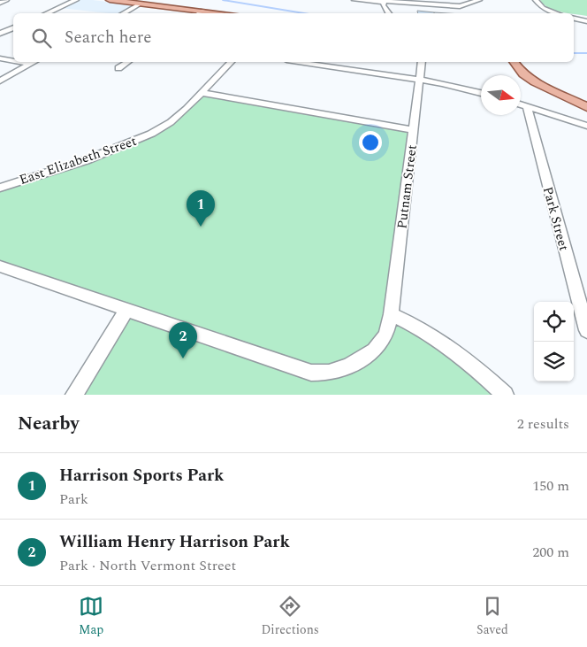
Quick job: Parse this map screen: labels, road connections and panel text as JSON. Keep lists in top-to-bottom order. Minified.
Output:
{"streets":{"street":["East Elizabeth Street","Putnam Street","Park Street"]},"north":"right","page":{"search":"Search here","pins":["1","2"],"heading":["Nearby","2 results"],"list":[{"mark":"1","name":"Harrison Sports Park","note":"Park","value":"150 m"},{"mark":"2","name":"William Henry Harrison Park","note":"Park · North Vermont Street","value":"200 m"}],"nav":["Map","Directions","Saved"]}}
